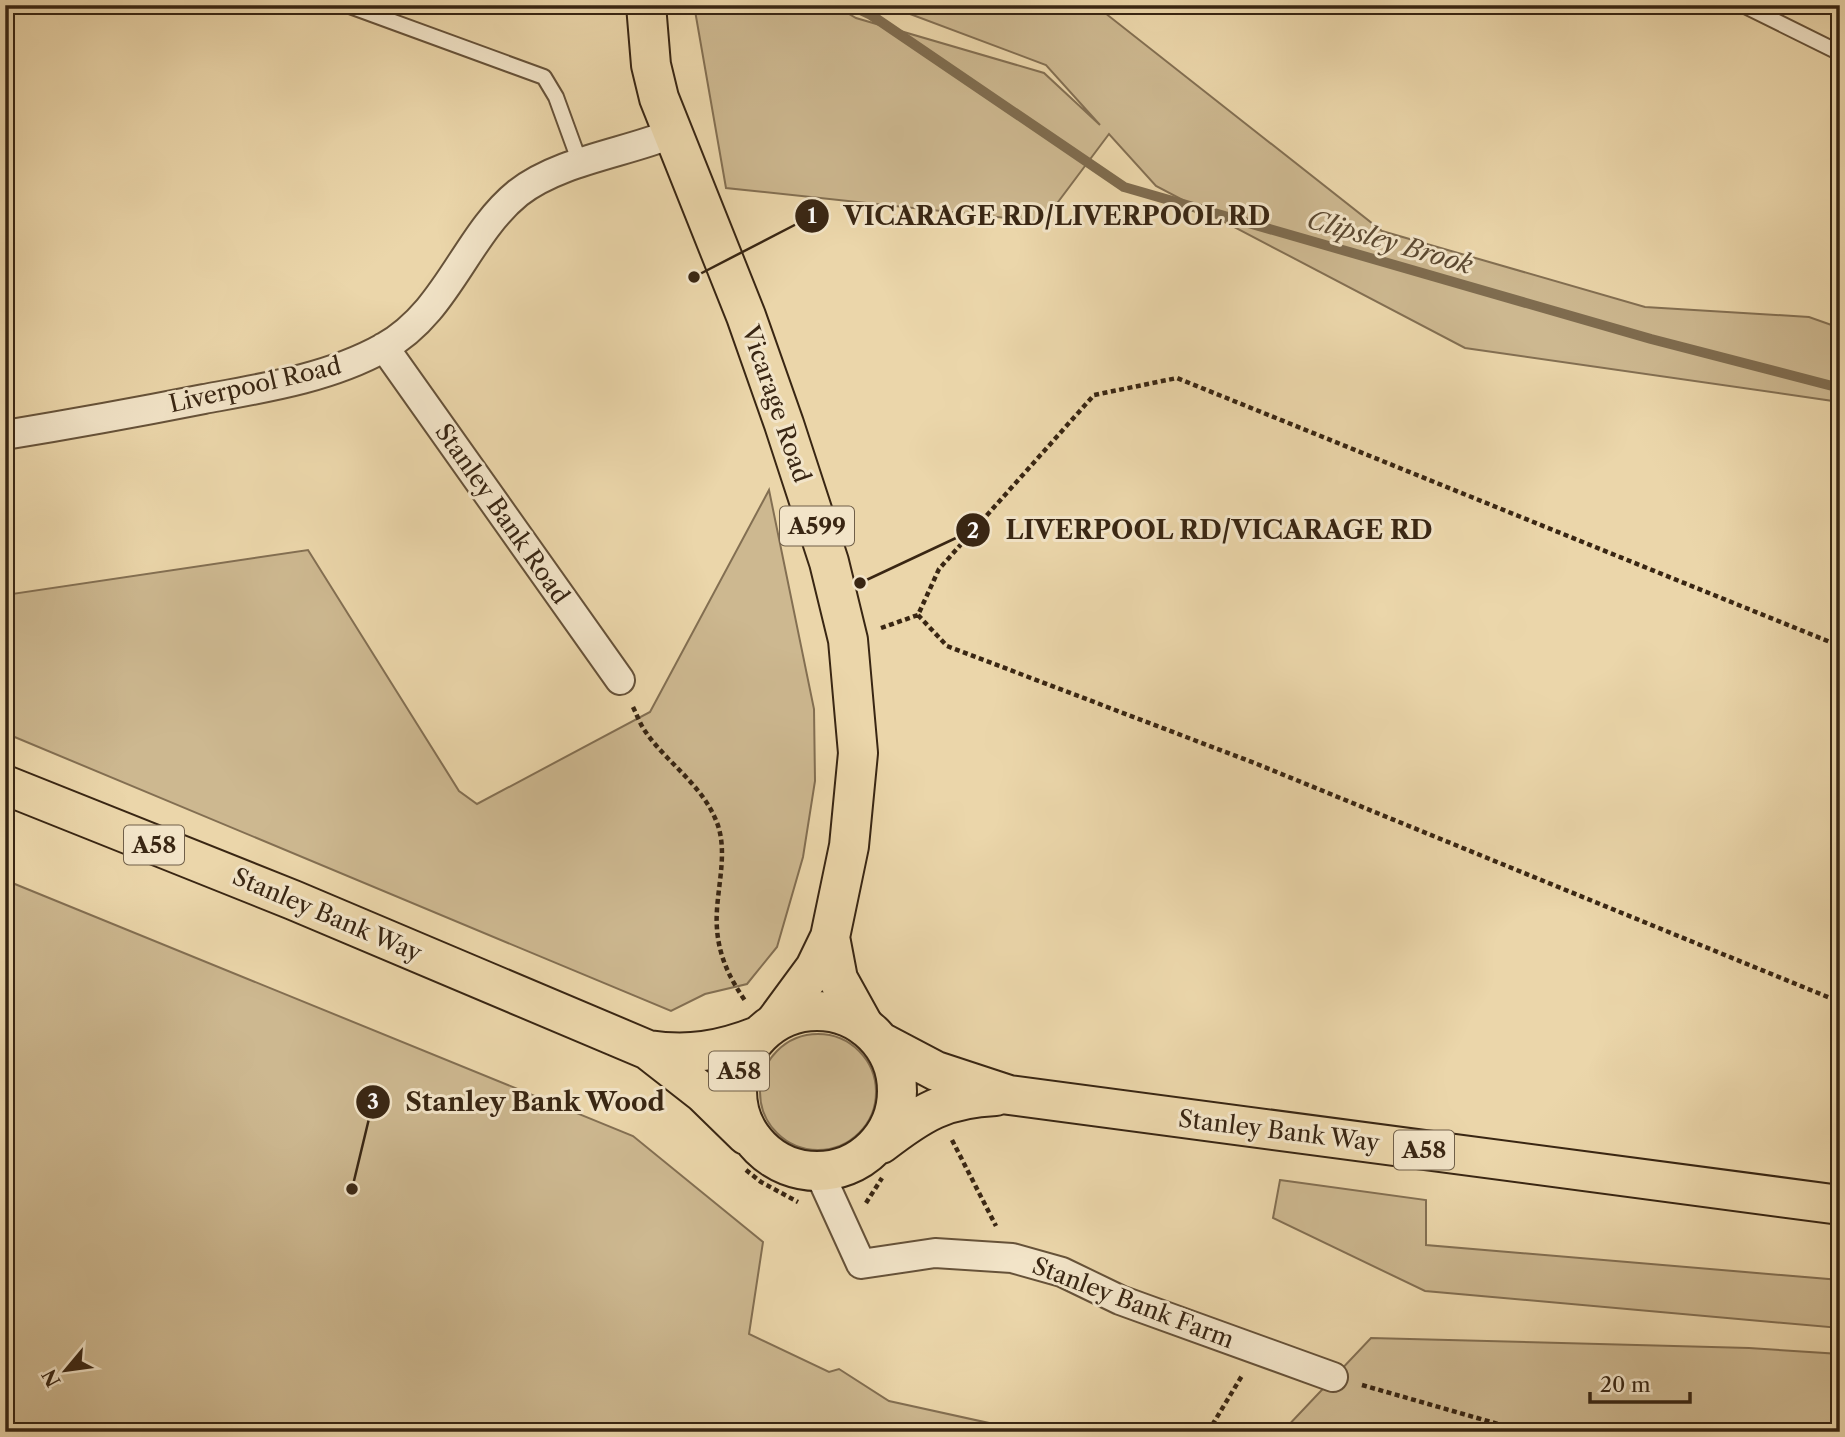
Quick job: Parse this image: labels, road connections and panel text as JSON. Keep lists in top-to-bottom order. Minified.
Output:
{"streets":{"main road":["Vicarage Road","A599","A58","Stanley Bank Way"],"street":["Liverpool Road","Stanley Bank Road","Stanley Bank Farm"]},"crossings":[["Liverpool Road","Vicarage Road"],["Liverpool Road","Stanley Bank Road"],["Vicarage Road","A58"],["Vicarage Road","Stanley Bank Way"],["Vicarage Road","Stanley Bank Farm"],["A58","Stanley Bank Way"],["A58","Stanley Bank Farm"],["Stanley Bank Way","Stanley Bank Farm"]],"water":["Clipsley Brook"],"places":["VICARAGE RD/LIVERPOOL RD","LIVERPOOL RD/VICARAGE RD","Stanley Bank Wood"],"scale_bar":"20 m","north":"bottom left"}
